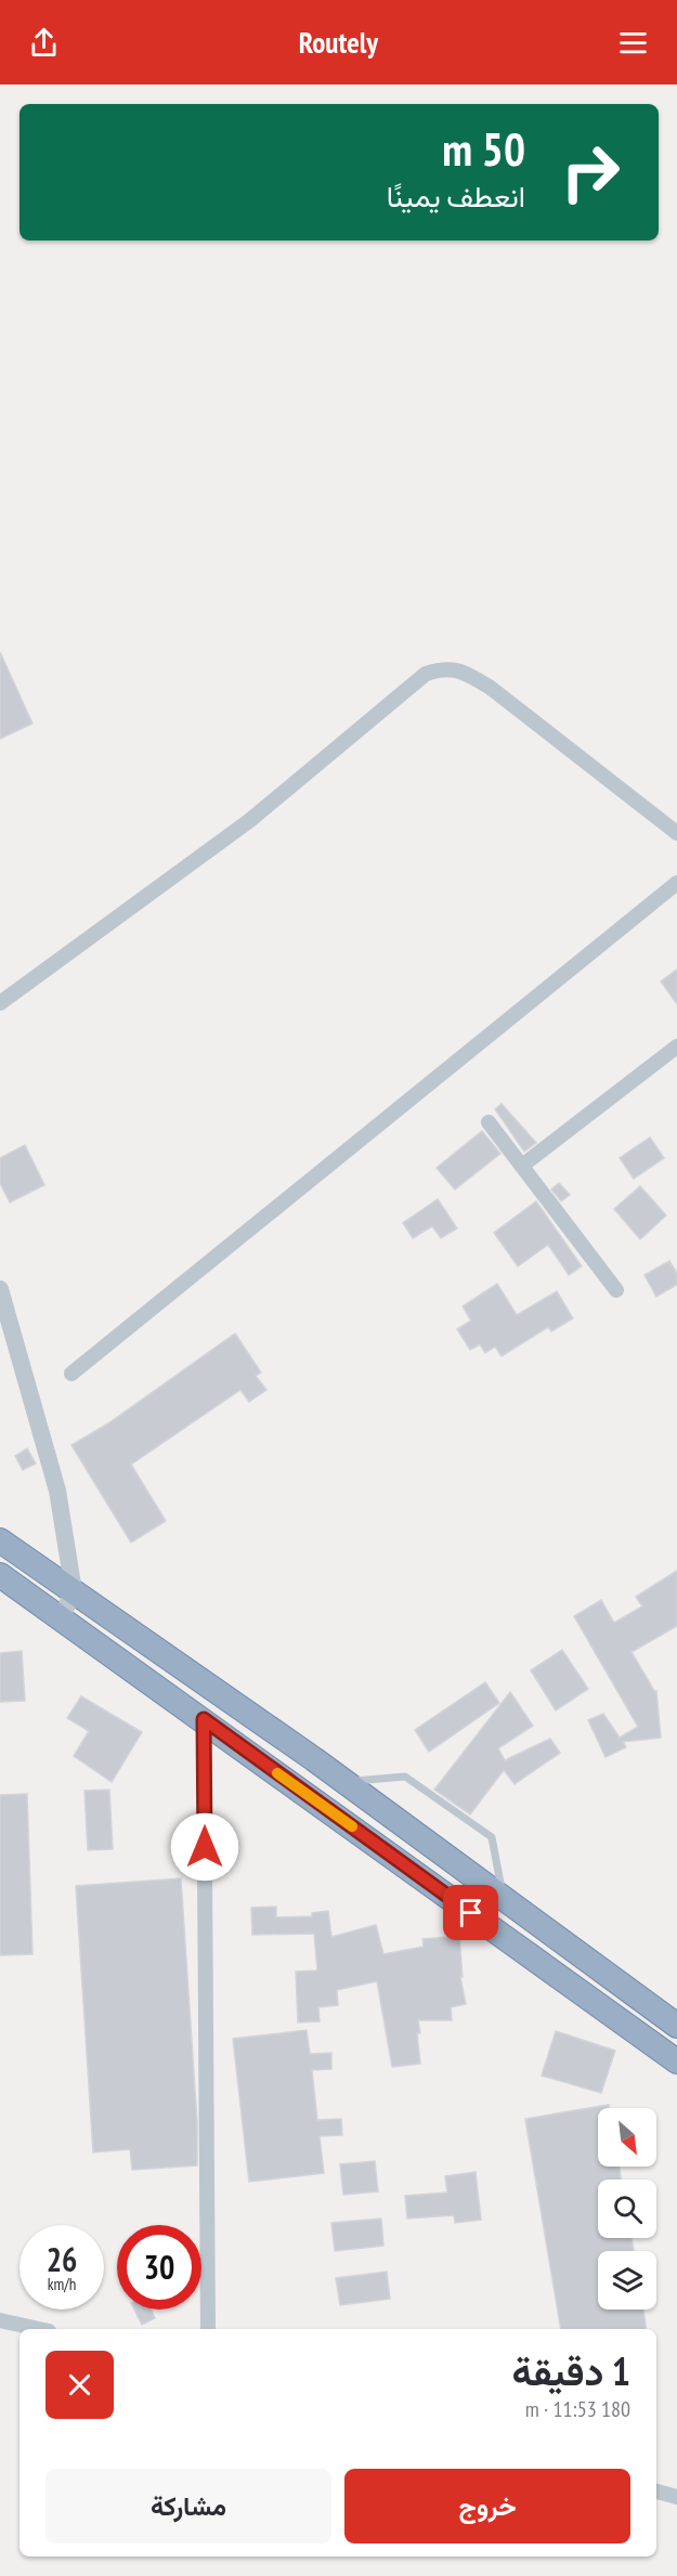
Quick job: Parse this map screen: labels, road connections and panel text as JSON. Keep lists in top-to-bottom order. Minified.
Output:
{"north":"bottom right","page":{"header":"Routely","turn":["50 m","انعطف يمينًا"],"speed":"26 km/h","limit":"30","heading":["1 دقيقة","180 m · 11:53"],"buttons":["خروج","مشاركة"]}}
